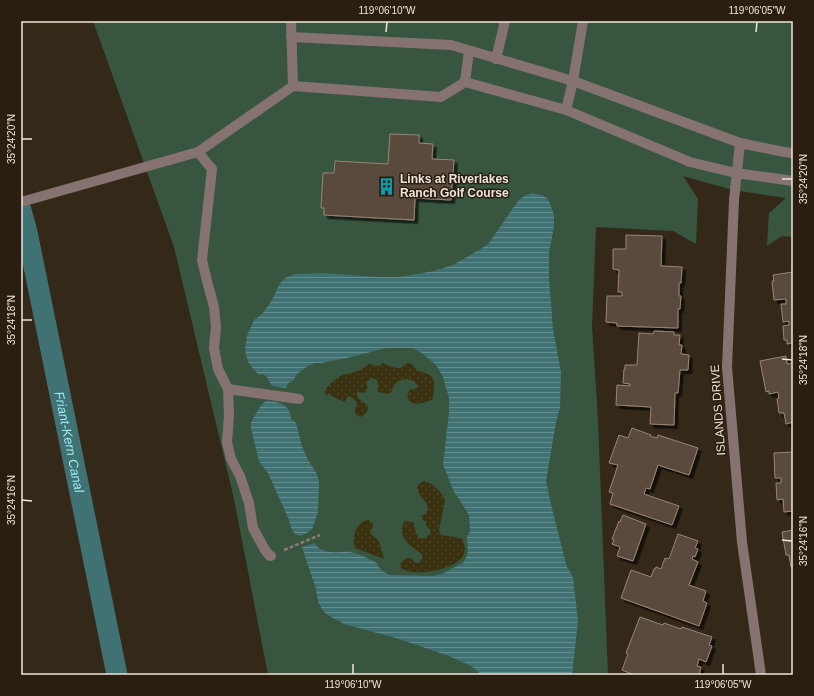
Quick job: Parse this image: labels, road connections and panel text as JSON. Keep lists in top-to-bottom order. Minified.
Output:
{"streets":{"street":["ISLANDS DRIVE"]},"water":["Friant-Kern Canal"],"places":{"building":["Links at Riverlakes Ranch Golf Course"]},"coordinates":["119°06'10\"W","119°06'05\"W","35°24'20\"N","35°24'18\"N","35°24'16\"N"]}
